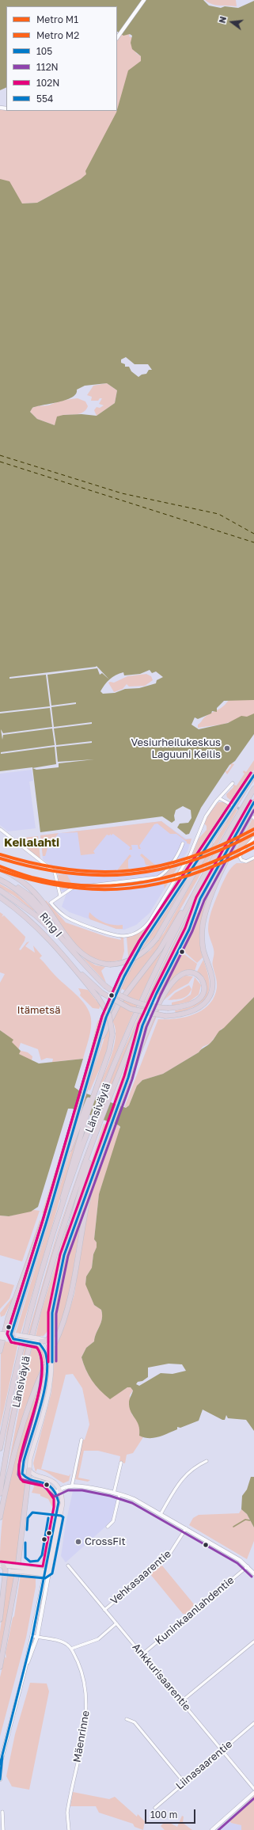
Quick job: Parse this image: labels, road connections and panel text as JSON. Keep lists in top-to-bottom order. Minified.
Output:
{"streets":{"highway":["Ring I","Länsiväylä"],"street":["Vehkasaarentie","Kuninkaanlahdentie","Ankkurisaarentie","Mäenrinne","Liinasaarentie"]},"crossings":[["Vehkasaarentie","Ankkurisaarentie"],["Kuninkaanlahdentie","Ankkurisaarentie"],["Ankkurisaarentie","Liinasaarentie"]],"districts":["Keilalahti"],"parks":["Itämetsä"],"places":["Vesiurheilukeskus Laguuni Keilis","CrossFit"],"lines":["transit line 112N","transit line 102N","transit line 105","metro line M1","metro line M2","transit line 554"],"legend":["Metro M1","Metro M2","105","112N","102N","554"],"scale_bar":"100 m","north":"left"}
